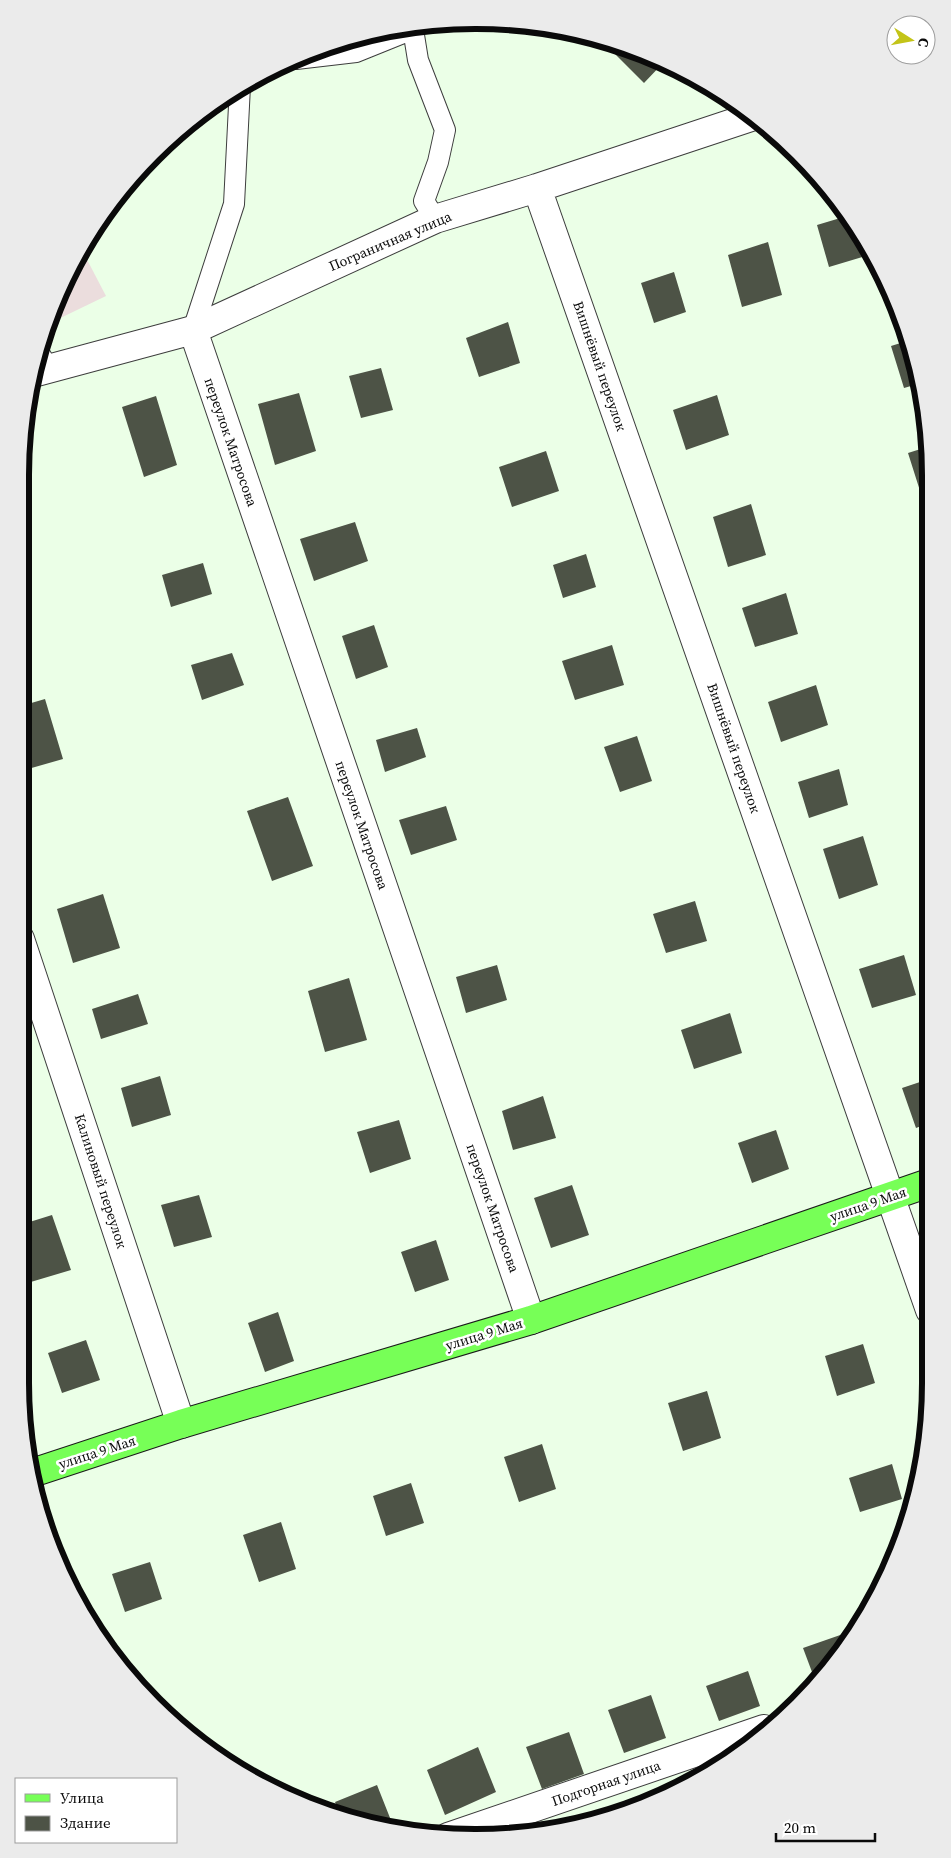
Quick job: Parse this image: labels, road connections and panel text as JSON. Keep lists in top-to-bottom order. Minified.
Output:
{"streets":{"main road":["улица 9 Мая"],"street":["Пограничная улица","Вишнёвый переулок","переулок Матросова","Калиновый переулок","Подгорная улица"]},"crossings":[["Пограничная улица","Вишнёвый переулок"],["Пограничная улица","переулок Матросова"],["Вишнёвый переулок","улица 9 Мая"],["переулок Матросова","улица 9 Мая"],["Калиновый переулок","улица 9 Мая"]],"legend":["Улица","Здание"],"scale_bar":"20 m","north":"right"}
